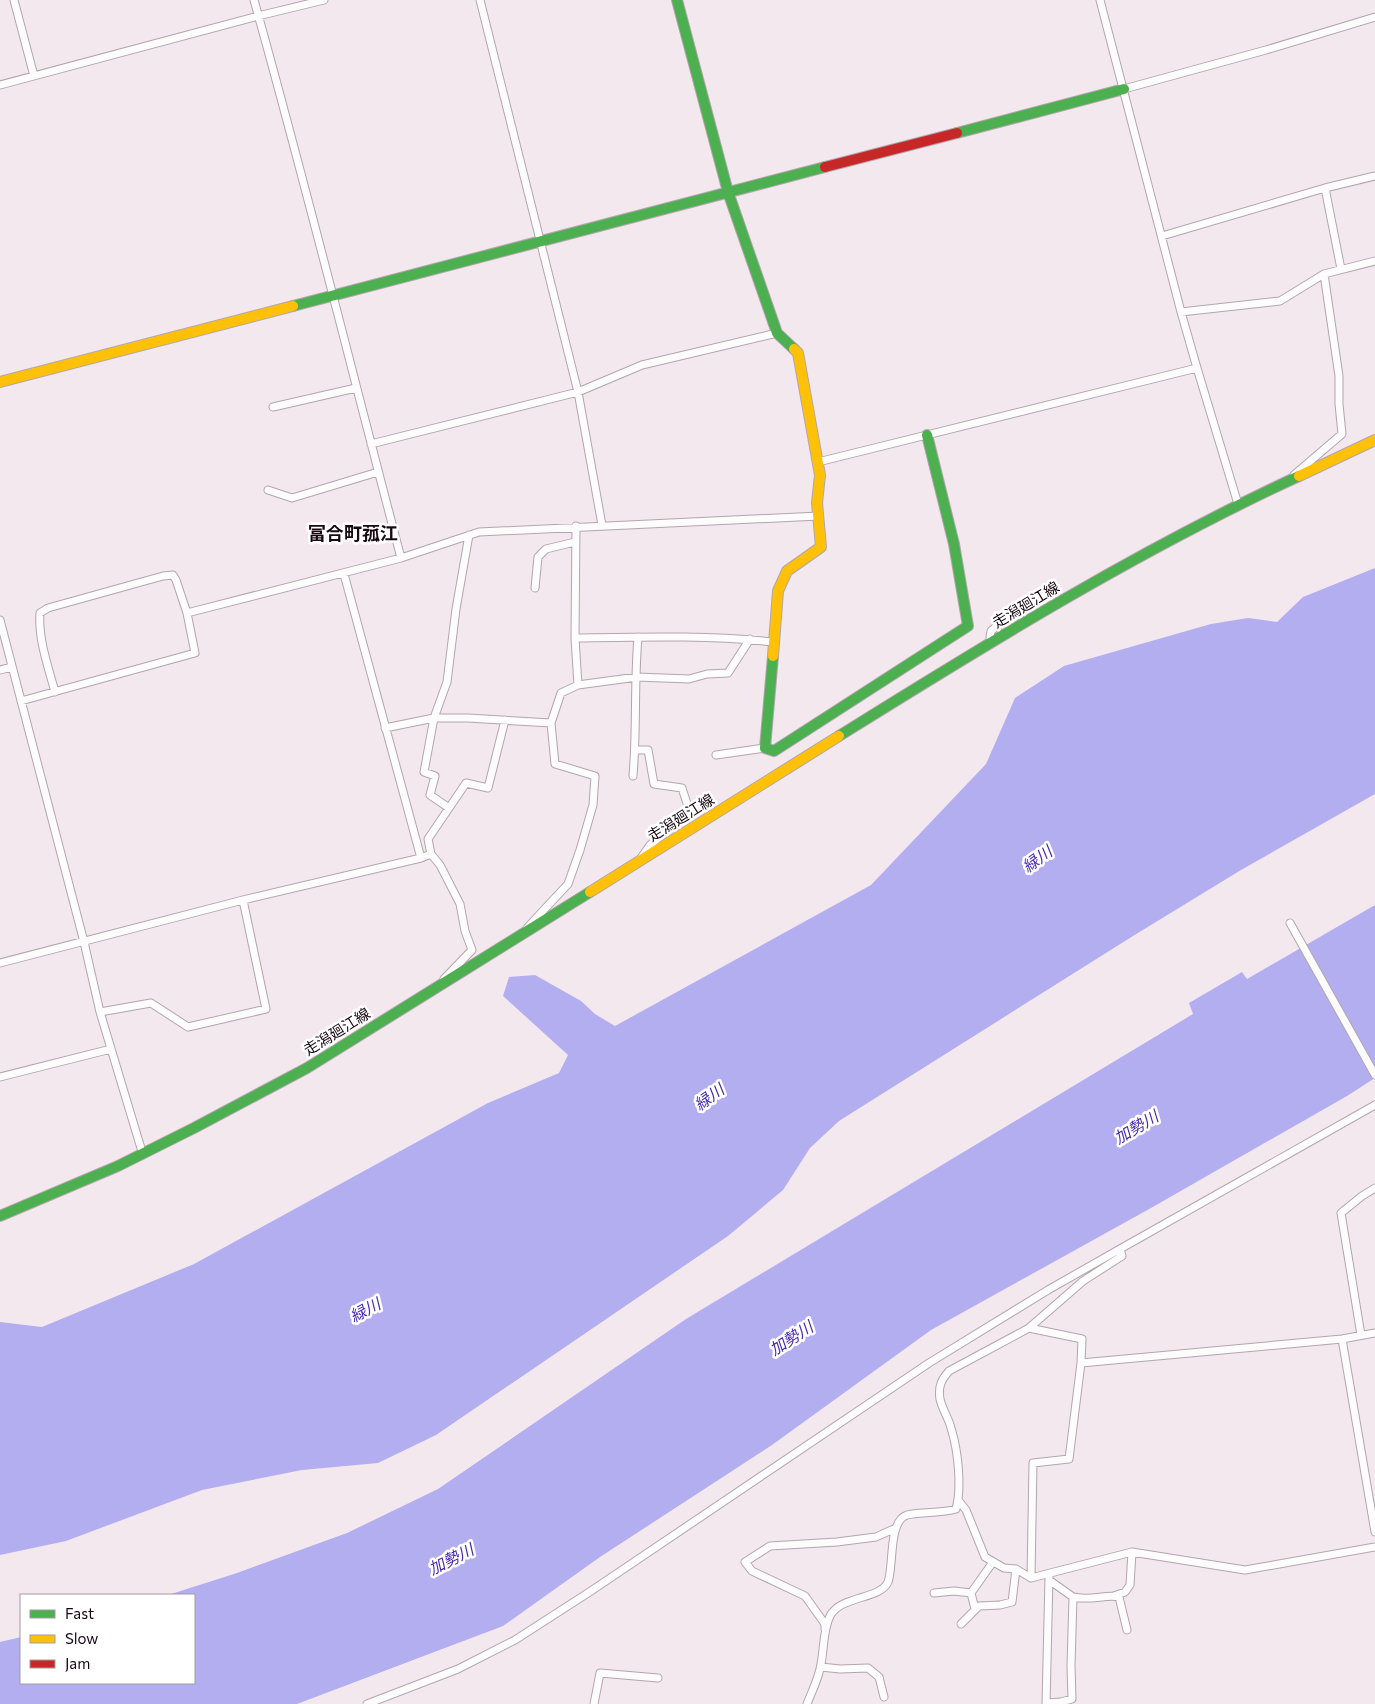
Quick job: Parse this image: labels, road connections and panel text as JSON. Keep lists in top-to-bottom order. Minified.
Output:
{"streets":{"street":["走潟廻江線"]},"districts":["富合町菰江"],"water":["緑川","加勢川"],"legend":["Fast","Slow","Jam"]}
